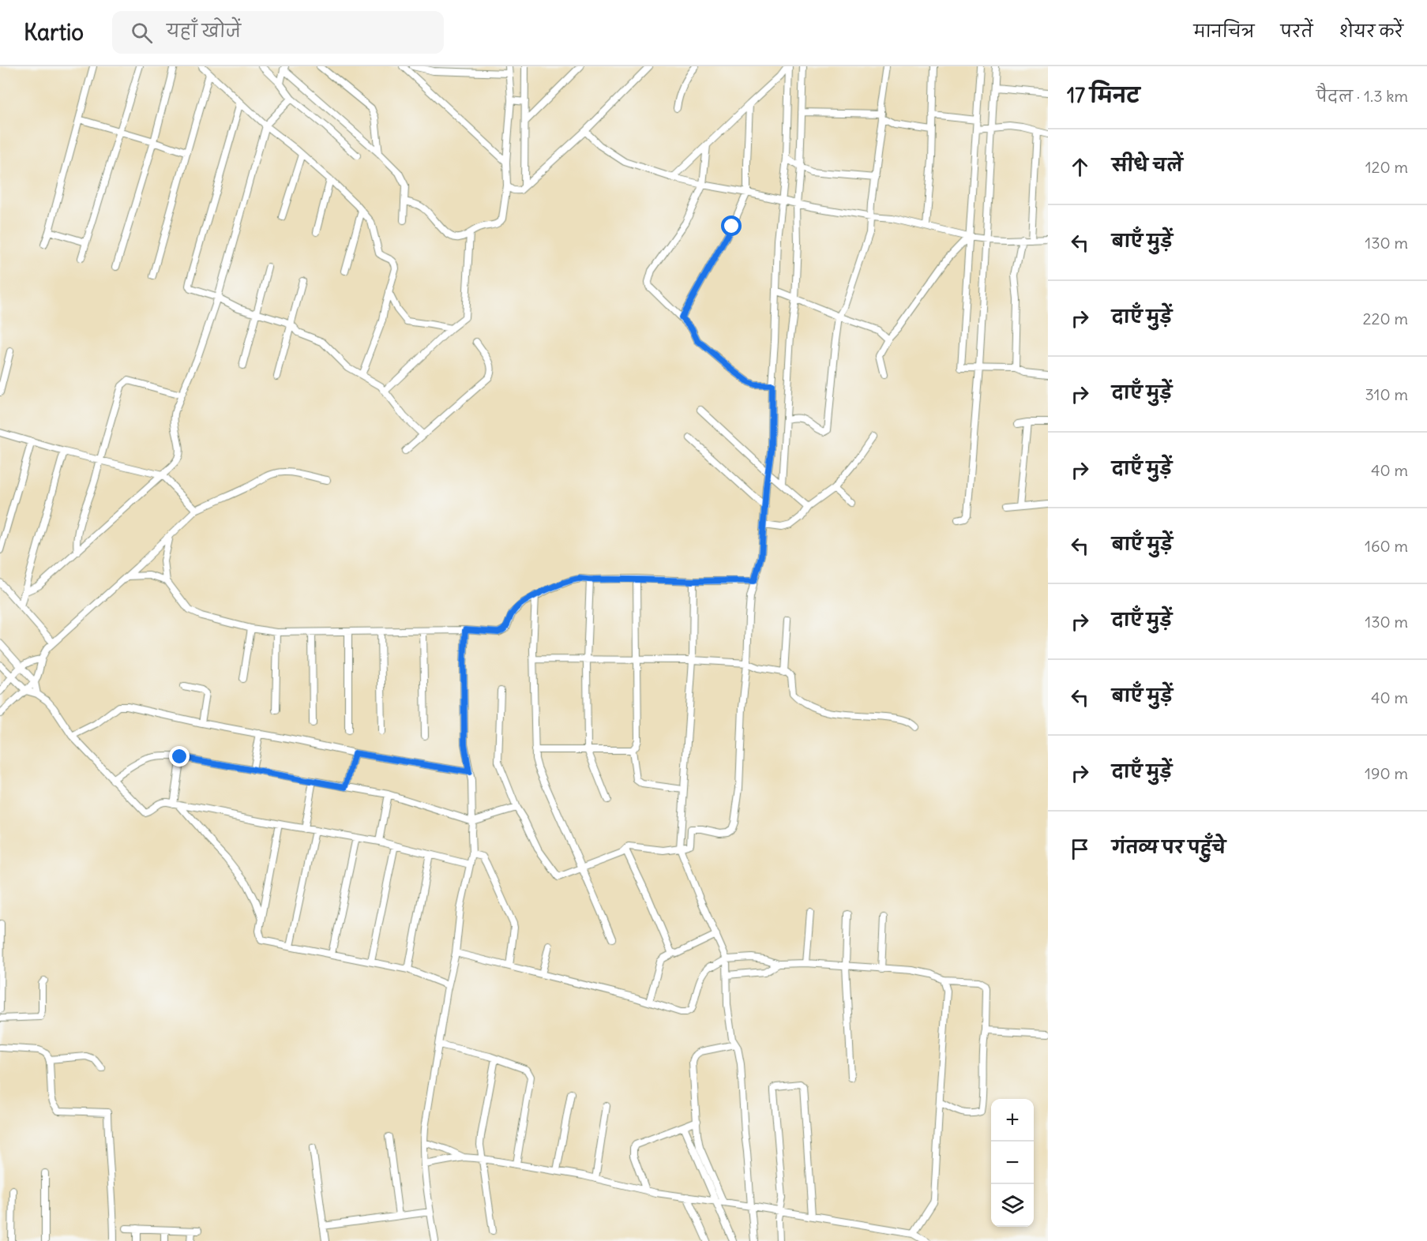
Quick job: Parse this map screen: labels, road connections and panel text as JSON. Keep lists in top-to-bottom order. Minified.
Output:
{"page":{"header":"Kartio","search":"यहाँ खोजें","nav":["मानचित्र","परतें","शेयर करें"],"heading":["17 मिनट","पैदल · 1.3 km"],"list":[["सीधे चलें","120 m"],["बाएँ मुड़ें","130 m"],["दाएँ मुड़ें","220 m"],["दाएँ मुड़ें","310 m"],["दाएँ मुड़ें","40 m"],["बाएँ मुड़ें","160 m"],["दाएँ मुड़ें","130 m"],["बाएँ मुड़ें","40 m"],["दाएँ मुड़ें","190 m"],"गंतव्य पर पहुँचे"],"map_buttons":["+","−"]}}
